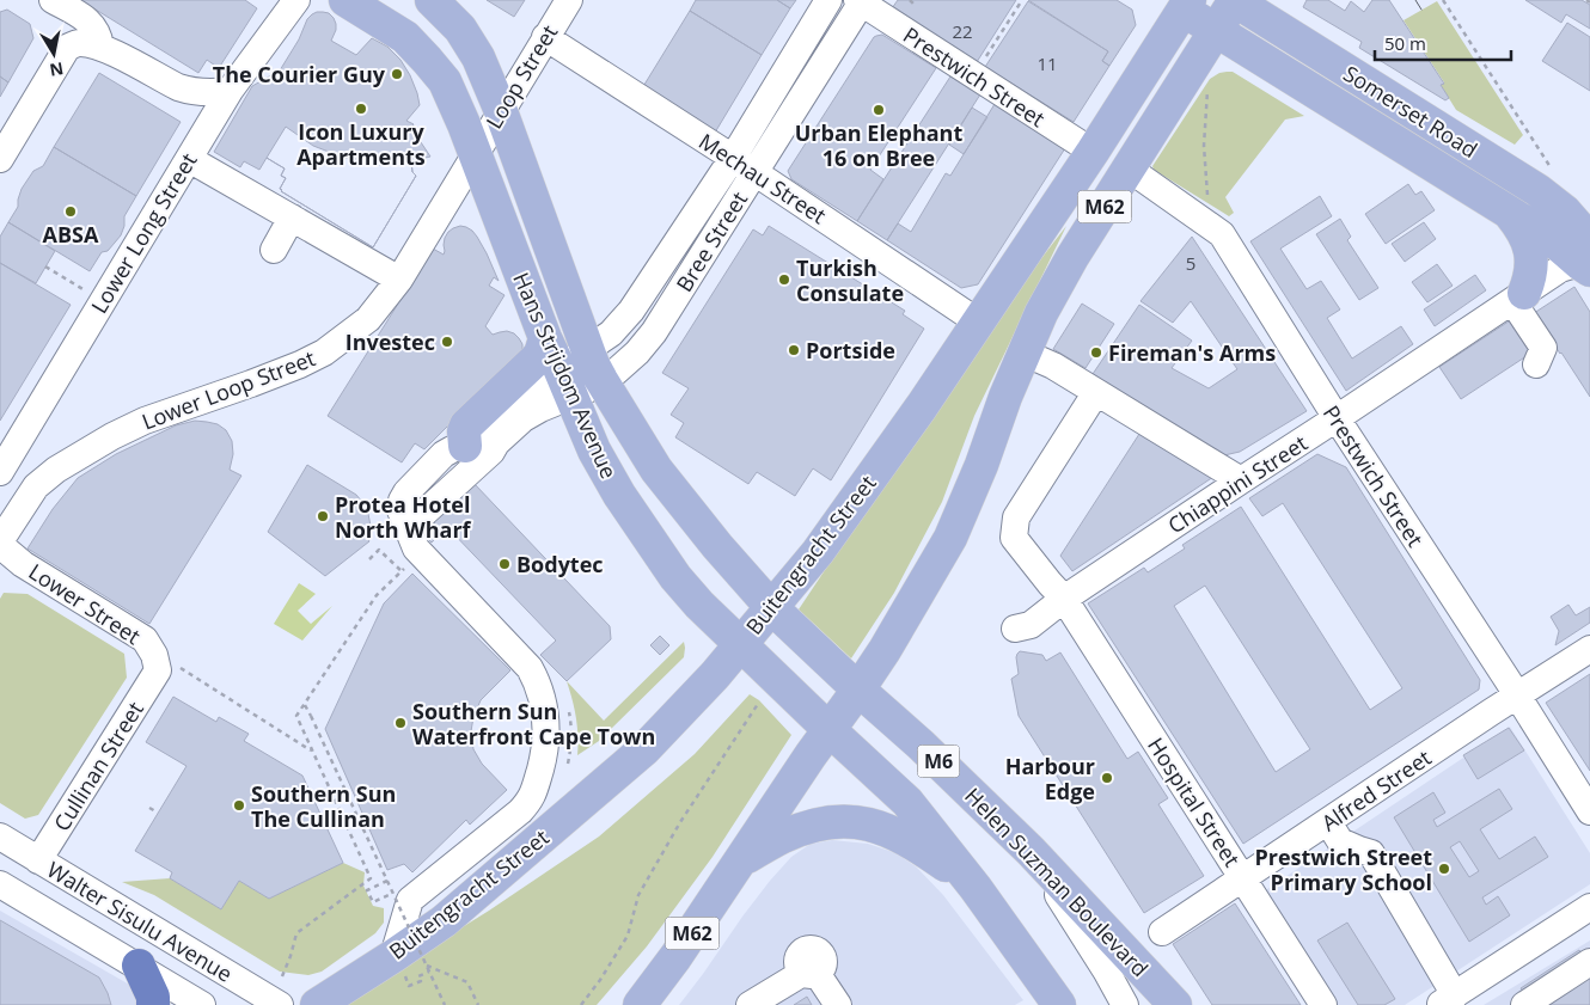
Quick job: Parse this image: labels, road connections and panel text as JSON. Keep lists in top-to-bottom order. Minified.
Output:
{"streets":{"main road":["Somerset Road","M62","Hans Strijdom Avenue","Buitengracht Street","M6","Helen Suzman Boulevard"],"street":["Loop Street","Prestwich Street","Mechau Street","Lower Long Street","Bree Street","Lower Loop Street","Chiappini Street","Lower Street","Cullinan Street","Alfred Street","Hospital Street","Walter Sisulu Avenue"]},"crossings":[["Loop Street","Mechau Street"],["Loop Street","Hans Strijdom Avenue"],["Loop Street","Lower Loop Street"],["Prestwich Street","M62"],["Prestwich Street","Bree Street"],["Prestwich Street","Chiappini Street"],["Prestwich Street","Buitengracht Street"],["Prestwich Street","Alfred Street"],["Somerset Road","M62"],["Somerset Road","Chiappini Street"],["Somerset Road","Buitengracht Street"],["Mechau Street","Bree Street"],["Mechau Street","Buitengracht Street"],["M62","Hans Strijdom Avenue"],["M62","M6"],["M62","Helen Suzman Boulevard"],["Bree Street","Hans Strijdom Avenue"],["Hans Strijdom Avenue","Lower Loop Street"],["Hans Strijdom Avenue","Buitengracht Street"],["Hans Strijdom Avenue","M6"],["Hans Strijdom Avenue","Helen Suzman Boulevard"],["Lower Loop Street","Lower Street"],["Chiappini Street","Hospital Street"],["Lower Street","Cullinan Street"],["Cullinan Street","Walter Sisulu Avenue"],["Alfred Street","Hospital Street"]],"places":["The Courier Guy","Icon Luxury Apartments","Urban Elephant 16 on Bree","ABSA","Turkish Consulate","Investec","Portside","Fireman's Arms","Protea Hotel North Wharf","Bodytec","Southern Sun Waterfront Cape Town","Harbour Edge","Southern Sun The Cullinan","Prestwich Street Primary School"],"house_numbers":["22","11","5"],"scale_bar":"50 m","north":"bottom"}
